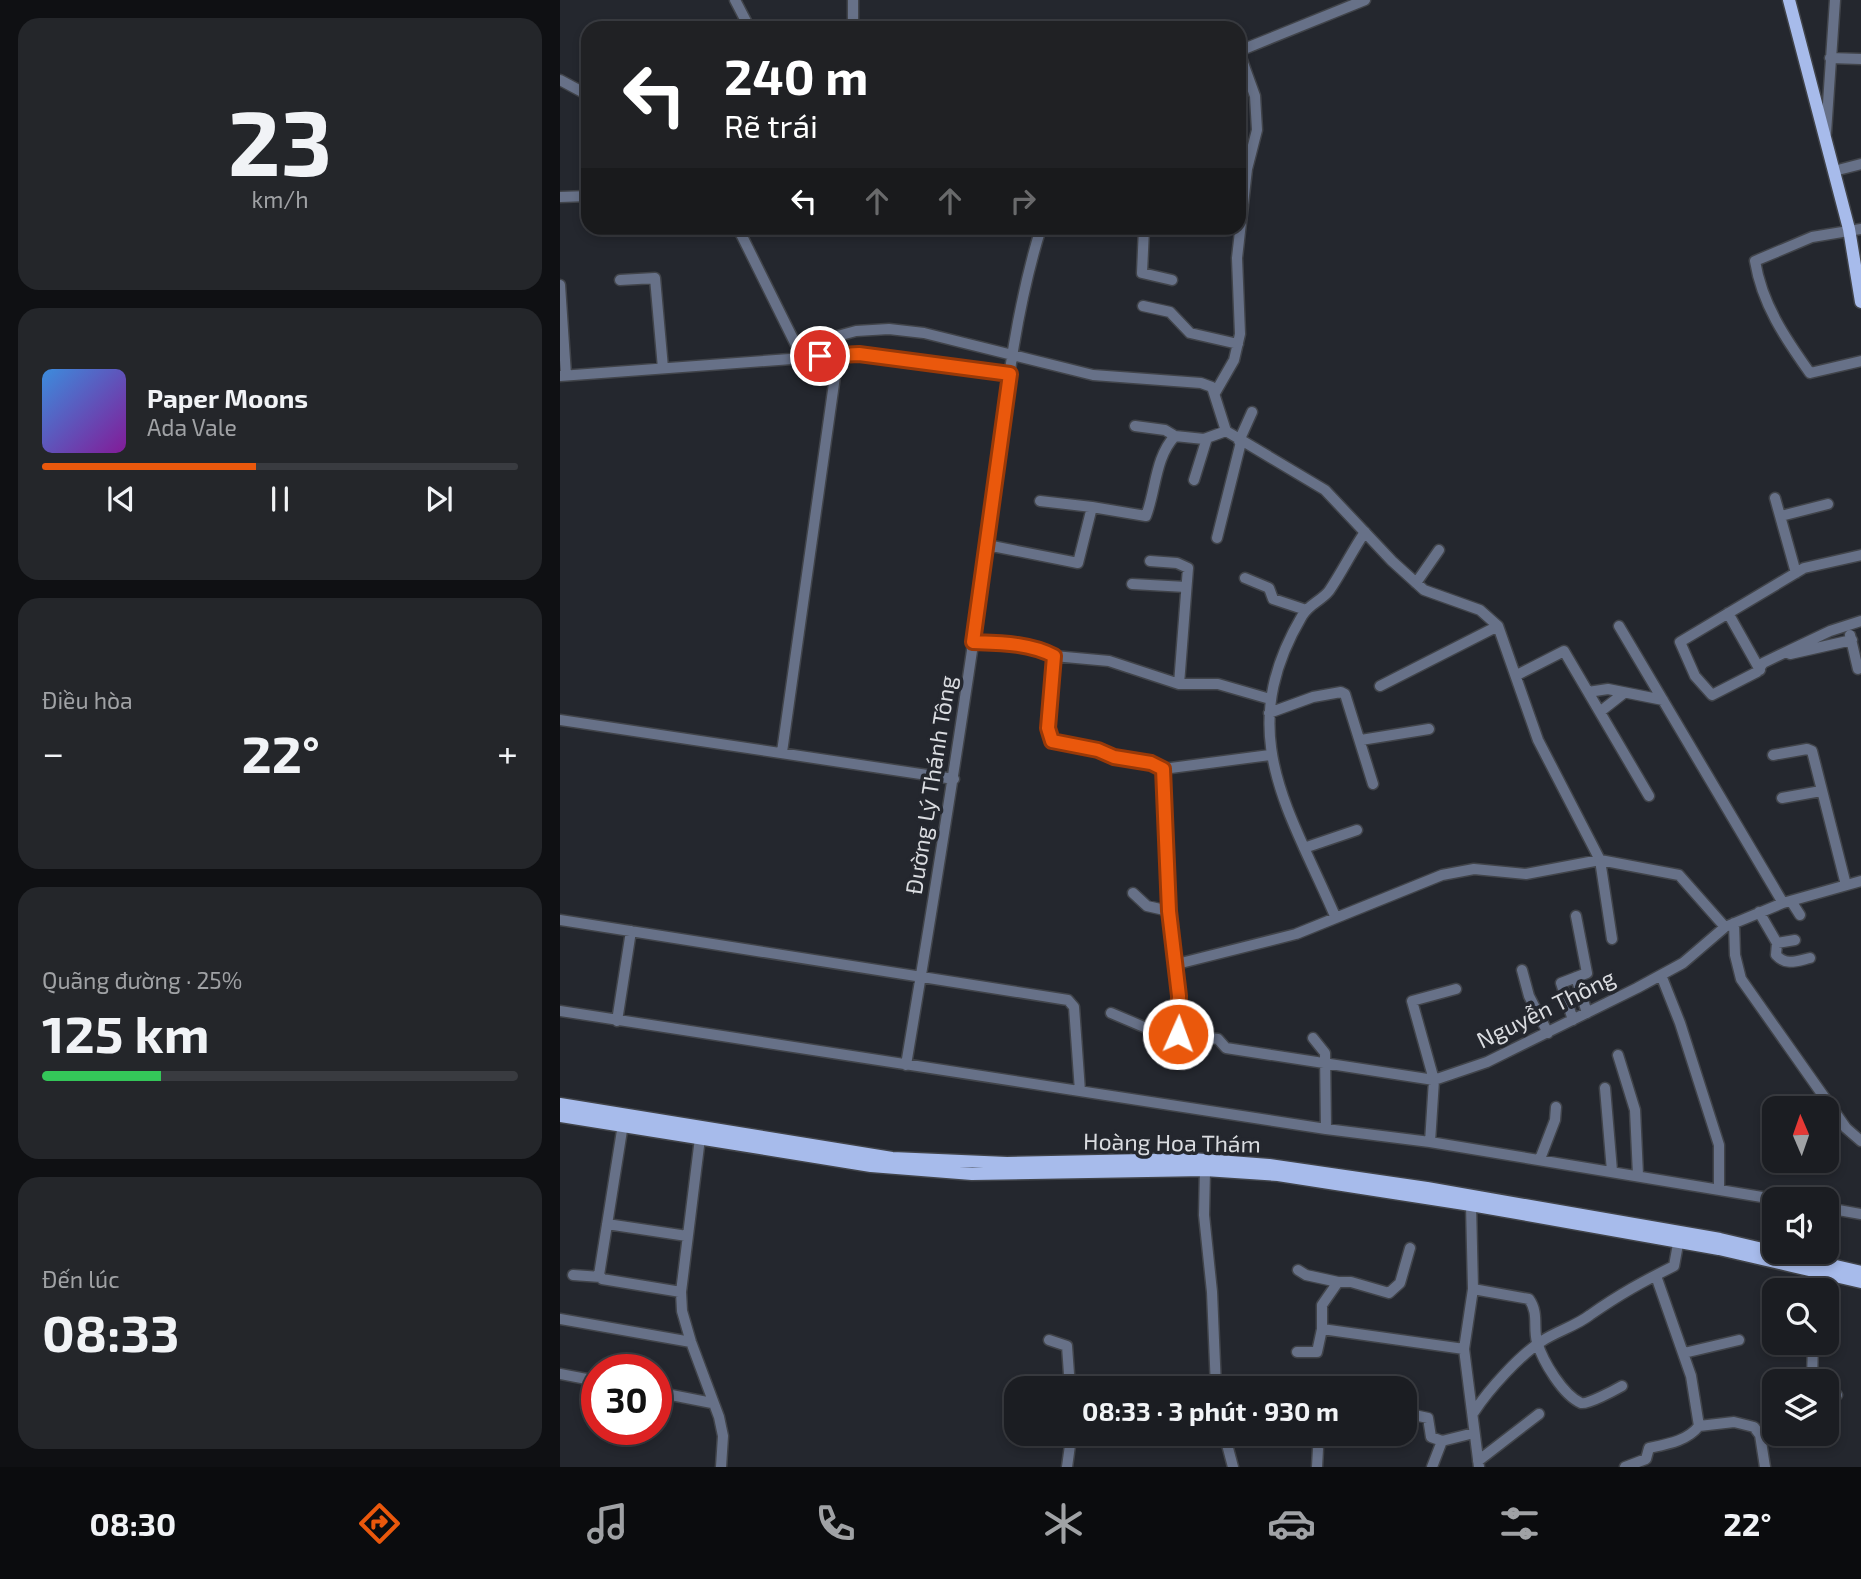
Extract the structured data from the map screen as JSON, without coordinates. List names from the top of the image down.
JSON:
{
  "streets": {
    "main road": ["Hoàng Hoa Thám"],
    "street": ["Đường Lý Thánh Tông", "Nguyễn Thông"]
  },
  "north": "top",
  "page": {
    "tile": [
      ["23", "km/h"],
      "Điều hòa",
      ["Quãng đường · 25%", "125 km"],
      ["Đến lúc", "08:33"]
    ],
    "turn": ["240 m", "Rẽ trái"],
    "song": ["Paper Moons", "Ada Vale"],
    "heat": ["−", "22°", "+"],
    "limit": "30",
    "trip": "08:33 · 3 phút · 930 m",
    "tabs": ["08:30", "22°"]
  }
}
